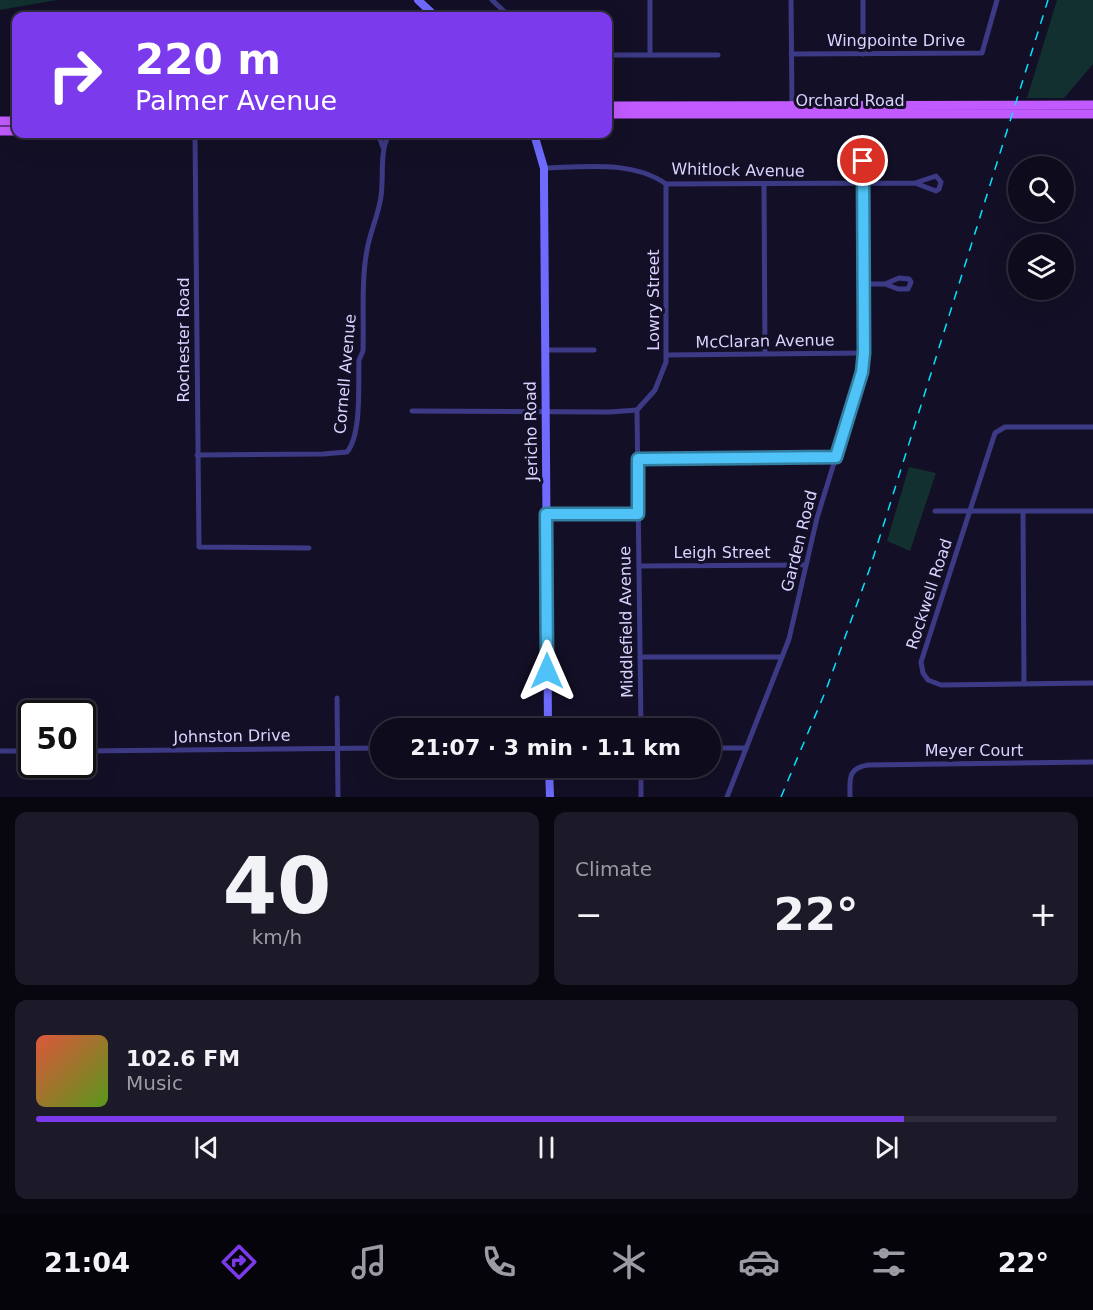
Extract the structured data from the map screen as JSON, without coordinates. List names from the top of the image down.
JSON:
{
  "streets": {
    "main road": ["Orchard Road", "Jericho Road"],
    "street": [
      "Wingpointe Drive",
      "Whitlock Avenue",
      "Lowry Street",
      "Rochester Road",
      "McClaran Avenue",
      "Cornell Avenue",
      "Garden Road",
      "Leigh Street",
      "Rockwell Road",
      "Middlefield Avenue",
      "Johnston Drive",
      "Meyer Court"
    ]
  },
  "crossings": [
    ["Whitlock Avenue", "Lowry Street"],
    ["Whitlock Avenue", "Jericho Road"],
    ["Whitlock Avenue", "Garden Road"],
    ["Lowry Street", "McClaran Avenue"],
    ["Rochester Road", "Cornell Avenue"],
    ["McClaran Avenue", "Garden Road"],
    ["Garden Road", "Leigh Street"],
    ["Leigh Street", "Middlefield Avenue"]
  ],
  "page": {
    "turn": ["220 m", "Palmer Avenue"],
    "limit": "50",
    "trip": "21:07 · 3 min · 1.1 km",
    "tile": [
      ["40", "km/h"],
      "Climate"
    ],
    "heat": ["−", "22°", "+"],
    "song": ["102.6 FM", "Music"],
    "tabs": ["21:04", "22°"]
  }
}
